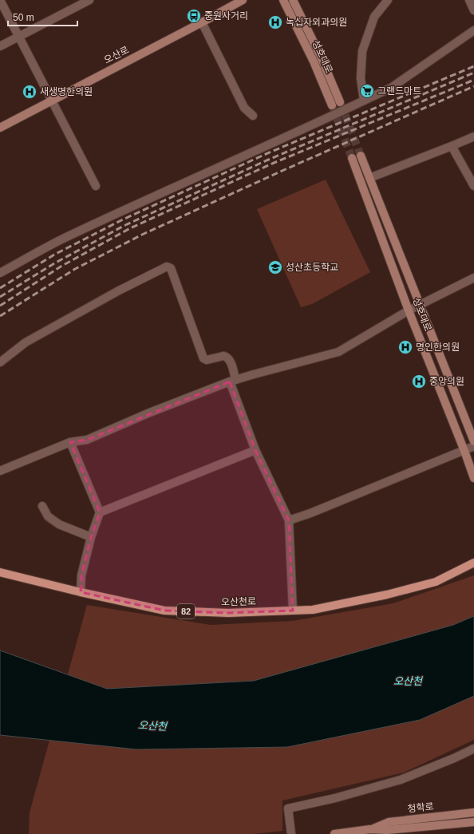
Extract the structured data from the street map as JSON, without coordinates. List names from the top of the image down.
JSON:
{
  "streets": {
    "main road": [
      "오산로",
      "성호대로",
      "오산천로",
      "82",
      "청학로"
    ]
  },
  "water": ["오산천"],
  "places": {
    "bus stop": ["중원사거리"],
    "hospital": [
      "녹십자외과의원",
      "새생명한의원",
      "명인한의원",
      "중앙의원"
    ],
    "supermarket": ["그랜드마트"],
    "school or university": ["성산초등학교"]
  },
  "scale_bar": "50 m"
}
